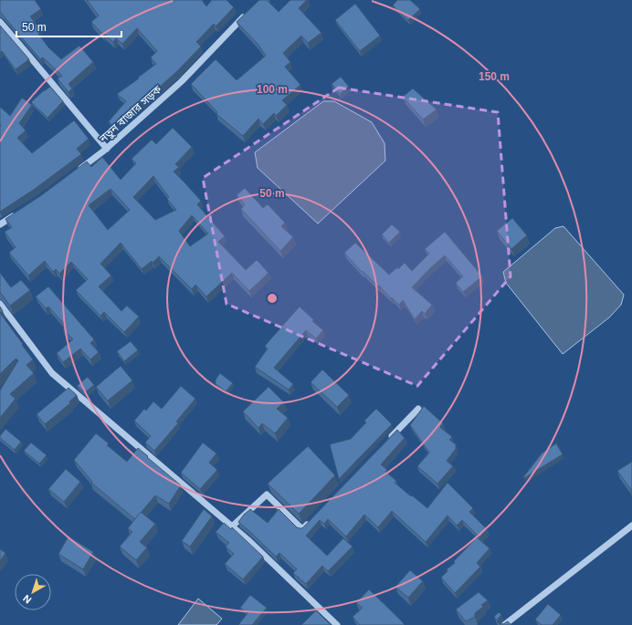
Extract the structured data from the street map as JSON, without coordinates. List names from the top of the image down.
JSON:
{
  "streets": {
    "street": ["নতুন বাজার সড়ক"]
  },
  "scale_bar": "50 m",
  "north": "bottom left",
  "rings": ["150 m", "100 m", "50 m"]
}
